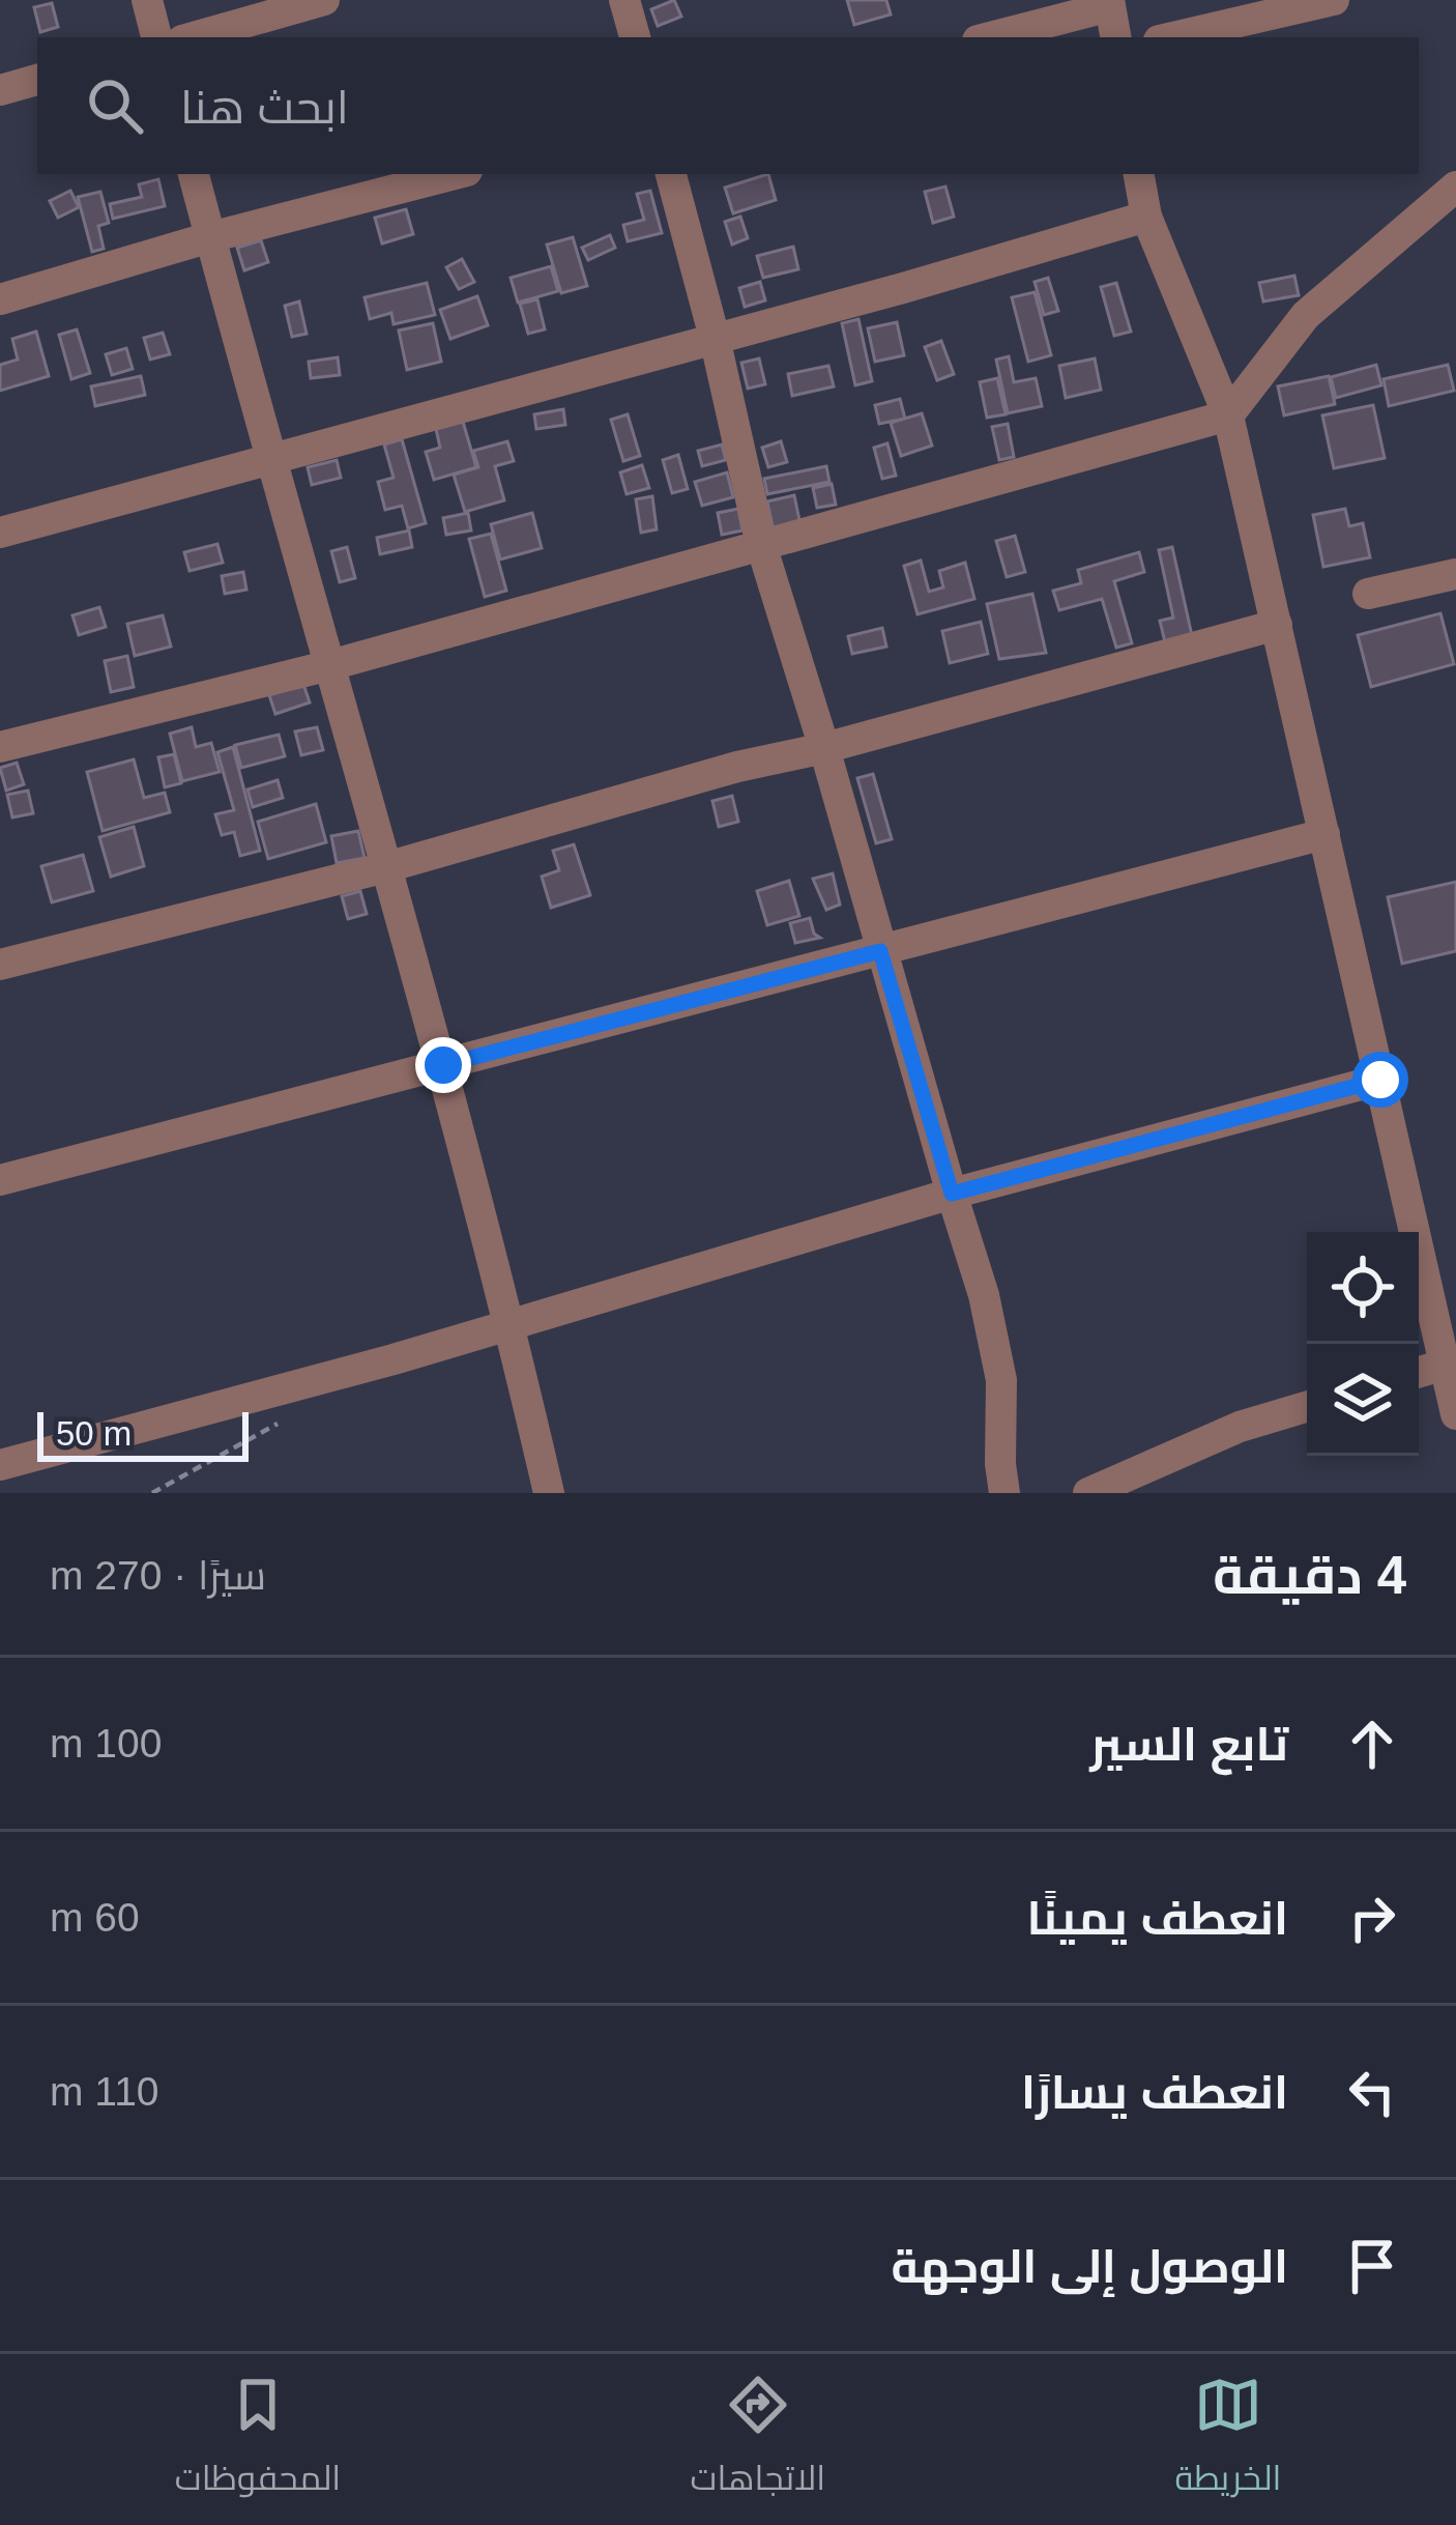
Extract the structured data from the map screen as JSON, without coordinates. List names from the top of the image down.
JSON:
{
  "scale_bar": "50 m",
  "page": {
    "search": "ابحث هنا",
    "scale": "50 m",
    "heading": ["4 دقيقة", "سيرًا · 270 m"],
    "list": [
      ["تابع السير", "100 m"],
      ["انعطف يمينًا", "60 m"],
      ["انعطف يسارًا", "110 m"],
      "الوصول إلى الوجهة"
    ],
    "nav": ["الخريطة", "الاتجاهات", "المحفوظات"]
  }
}
